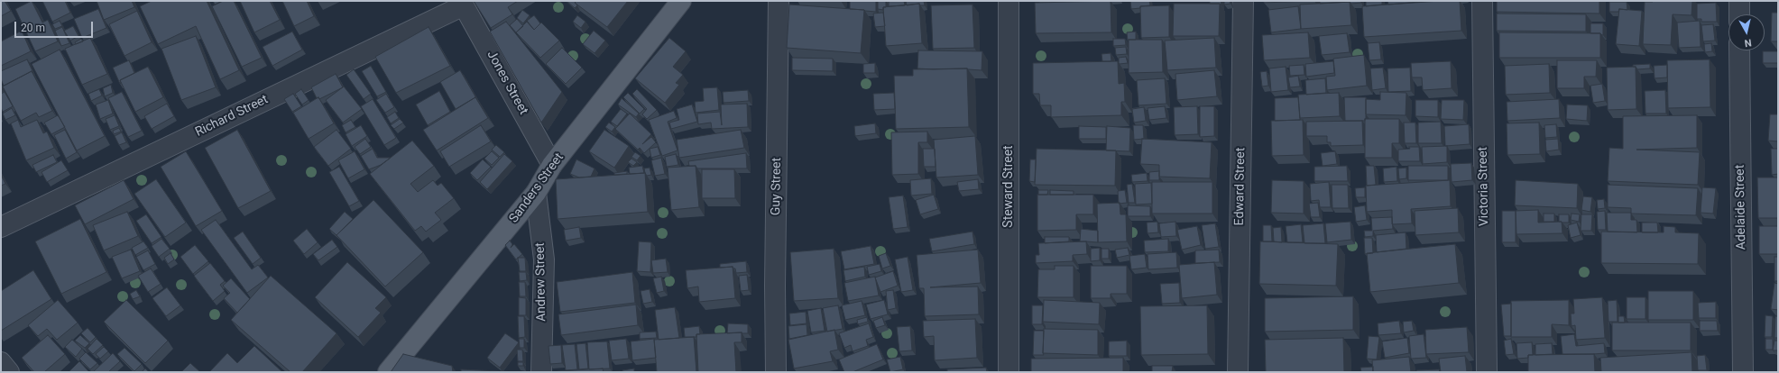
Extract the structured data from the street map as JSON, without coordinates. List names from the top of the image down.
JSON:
{
  "streets": {
    "main road": ["Sanders Street"],
    "street": [
      "Jones Street",
      "Richard Street",
      "Guy Street",
      "Steward Street",
      "Edward Street",
      "Victoria Street",
      "Adelaide Street",
      "Andrew Street"
    ]
  },
  "crossings": [
    ["Jones Street", "Richard Street"],
    ["Jones Street", "Sanders Street"],
    ["Sanders Street", "Andrew Street"]
  ],
  "scale_bar": "20 m",
  "north": "bottom"
}
